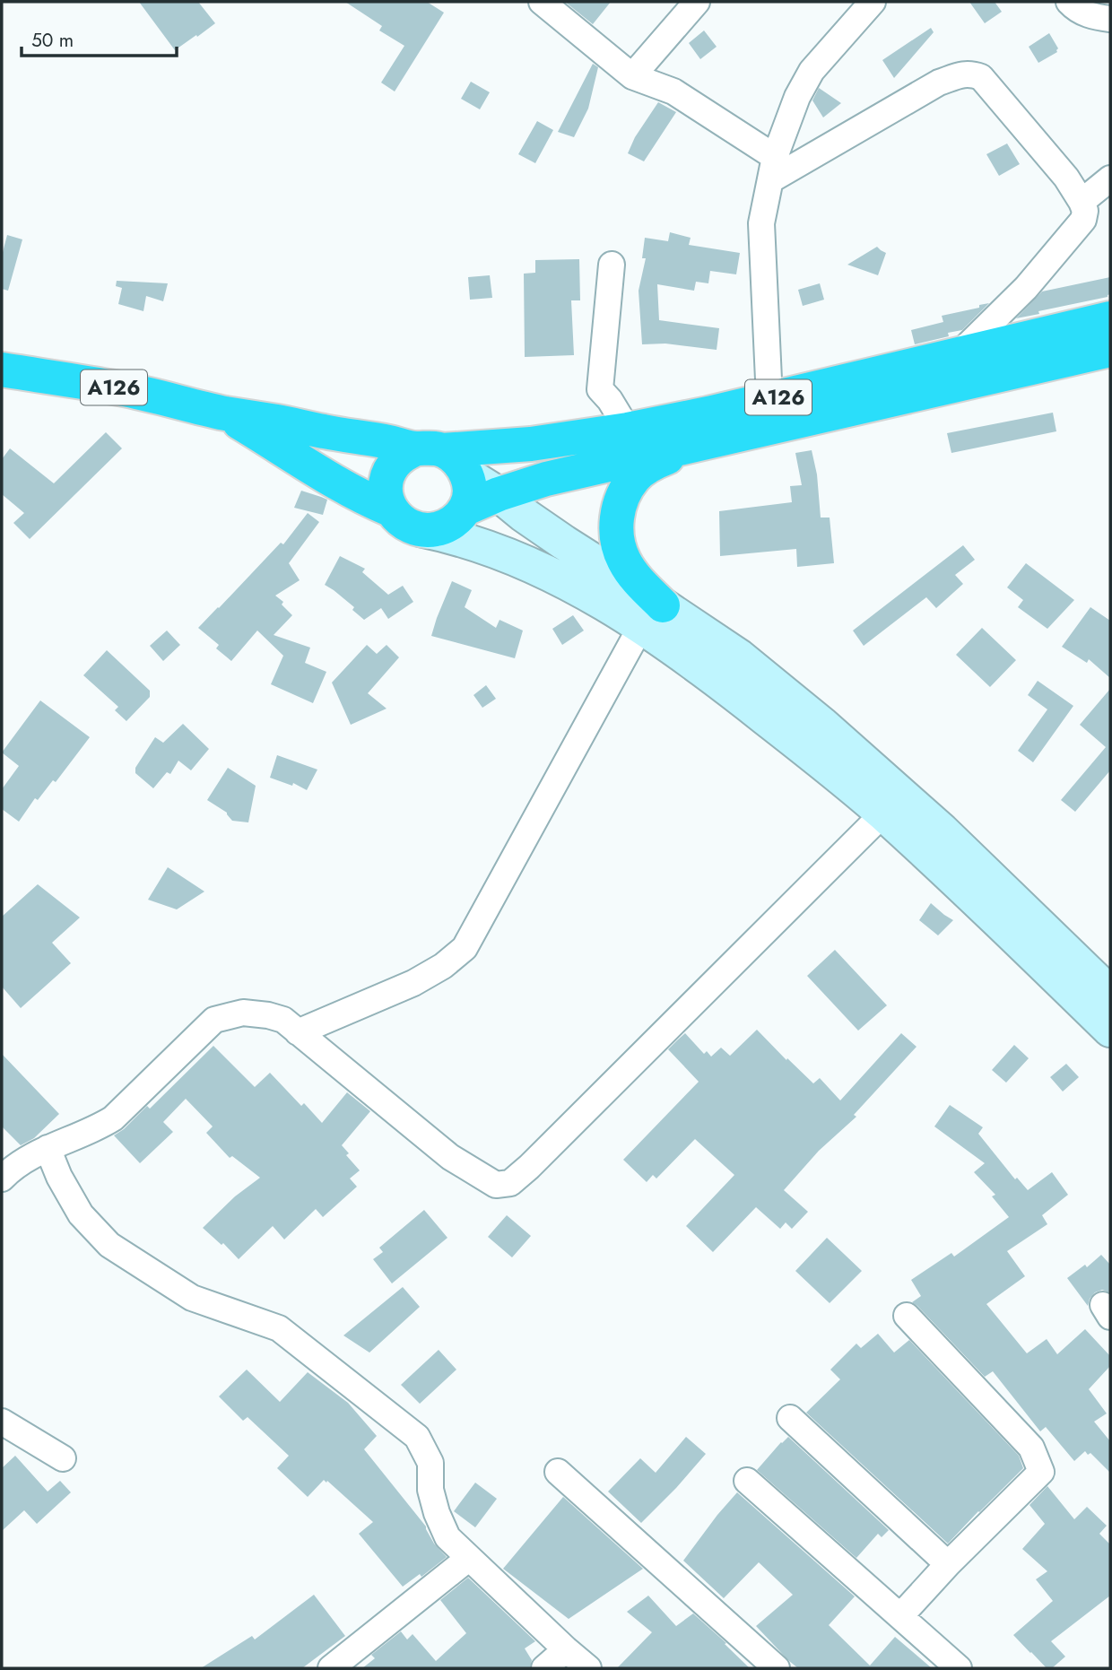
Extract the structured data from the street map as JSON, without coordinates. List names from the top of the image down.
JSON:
{
  "streets": {
    "highway": ["A126"]
  },
  "scale_bar": "50 m"
}
